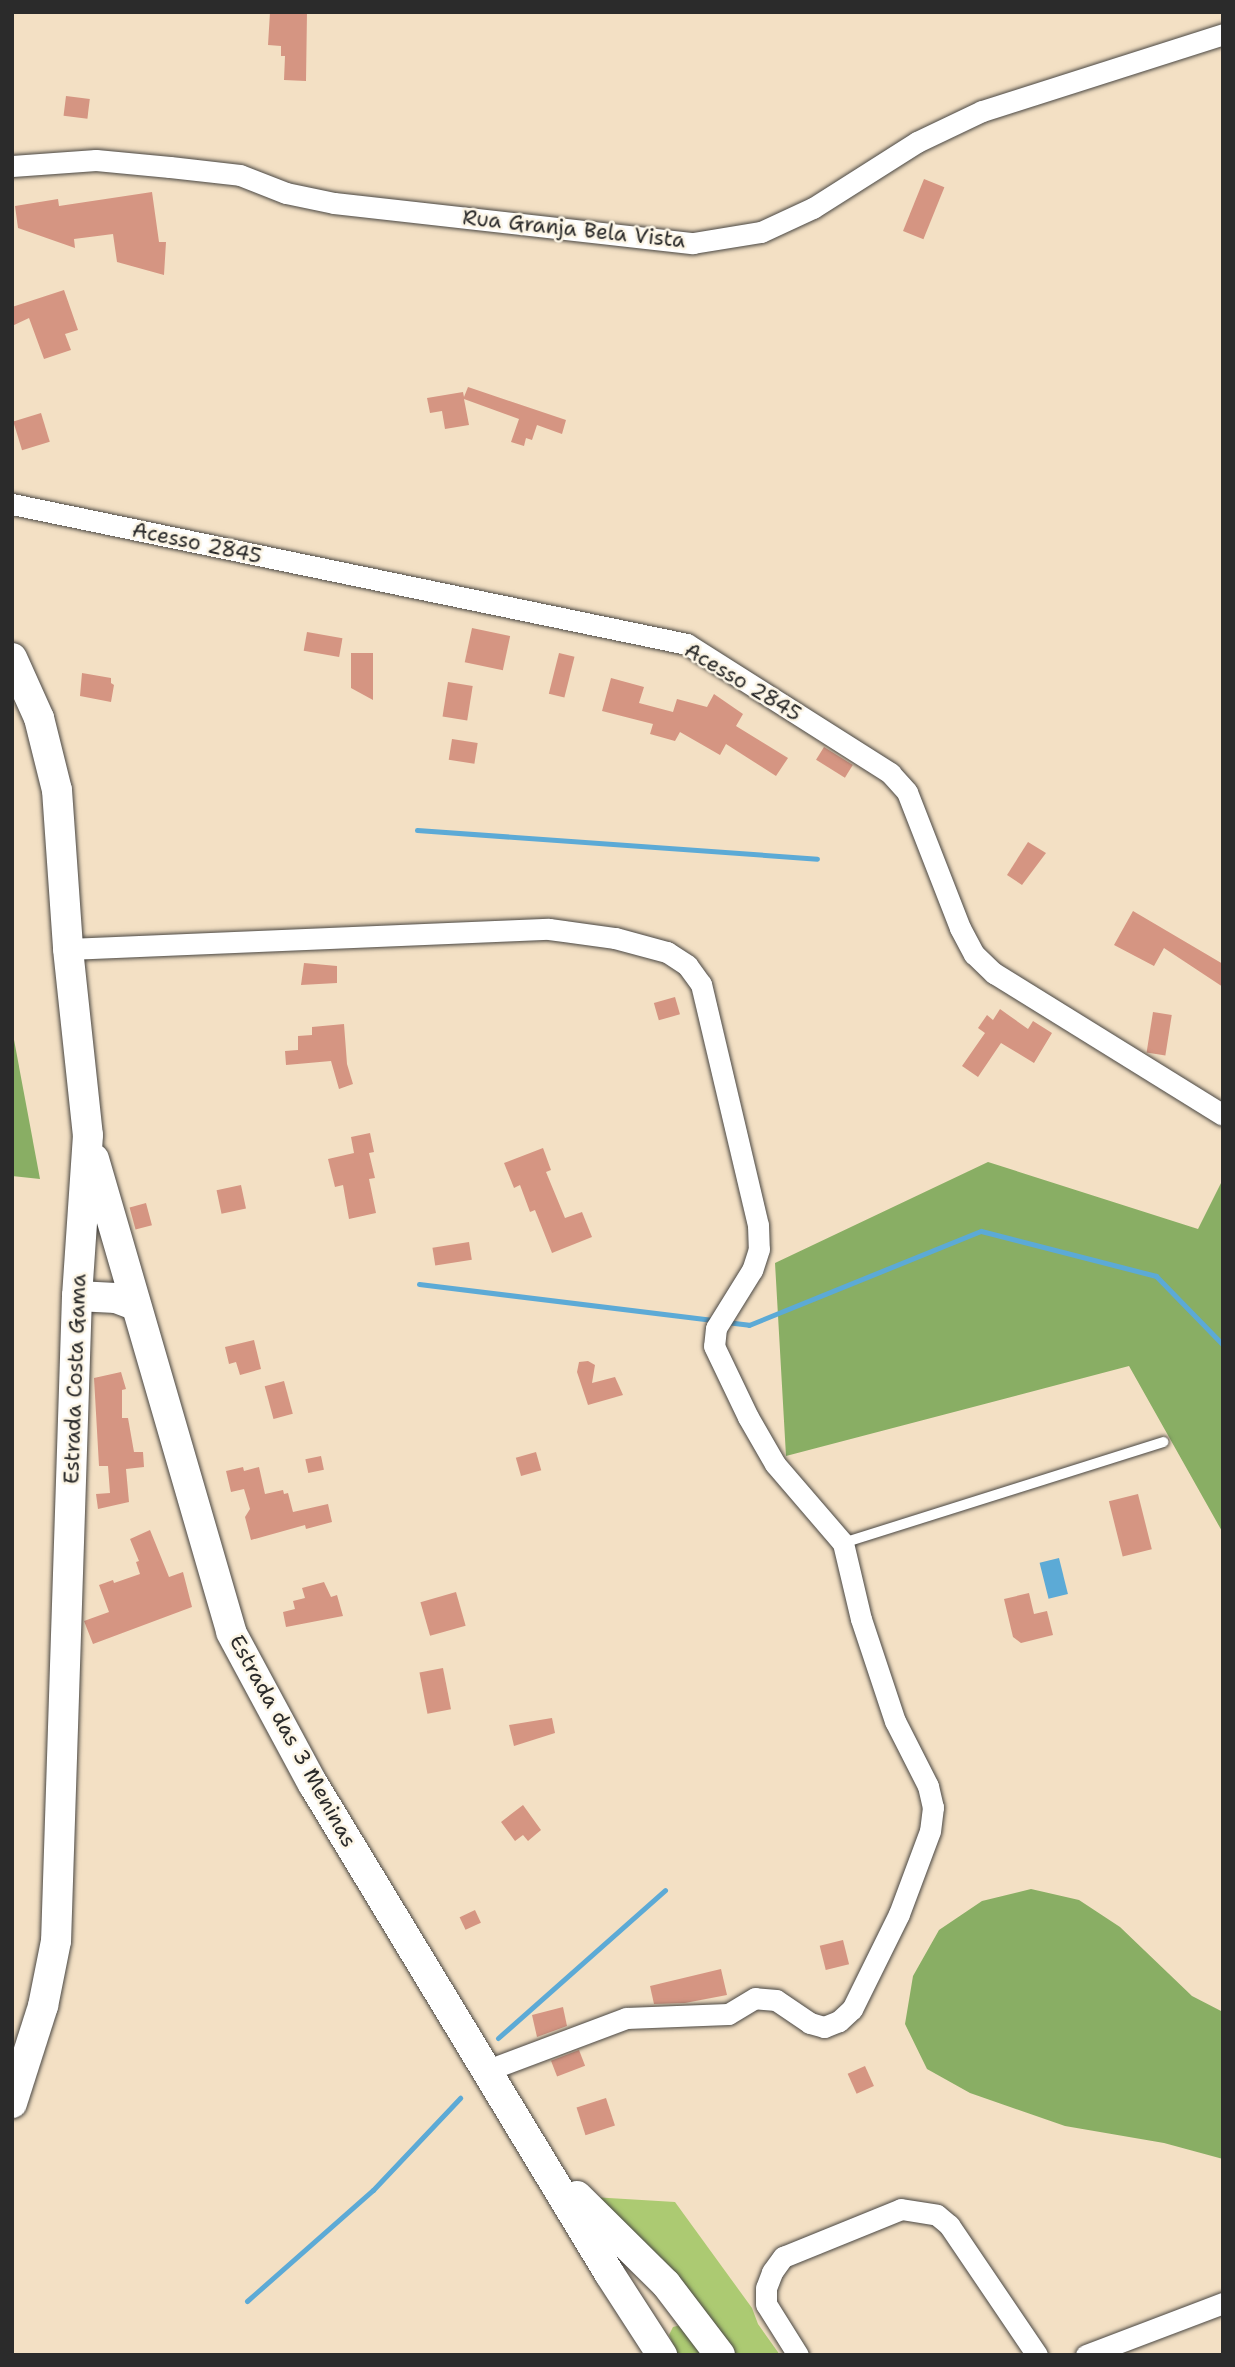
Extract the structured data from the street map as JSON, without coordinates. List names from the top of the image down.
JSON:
{
  "streets": {
    "main road": ["Estrada Costa Gama", "Estrada das 3 Meninas"],
    "street": ["Rua Granja Bela Vista", "Acesso 2845"]
  },
  "crossings": [
    ["Estrada Costa Gama", "Estrada das 3 Meninas"]
  ]
}
